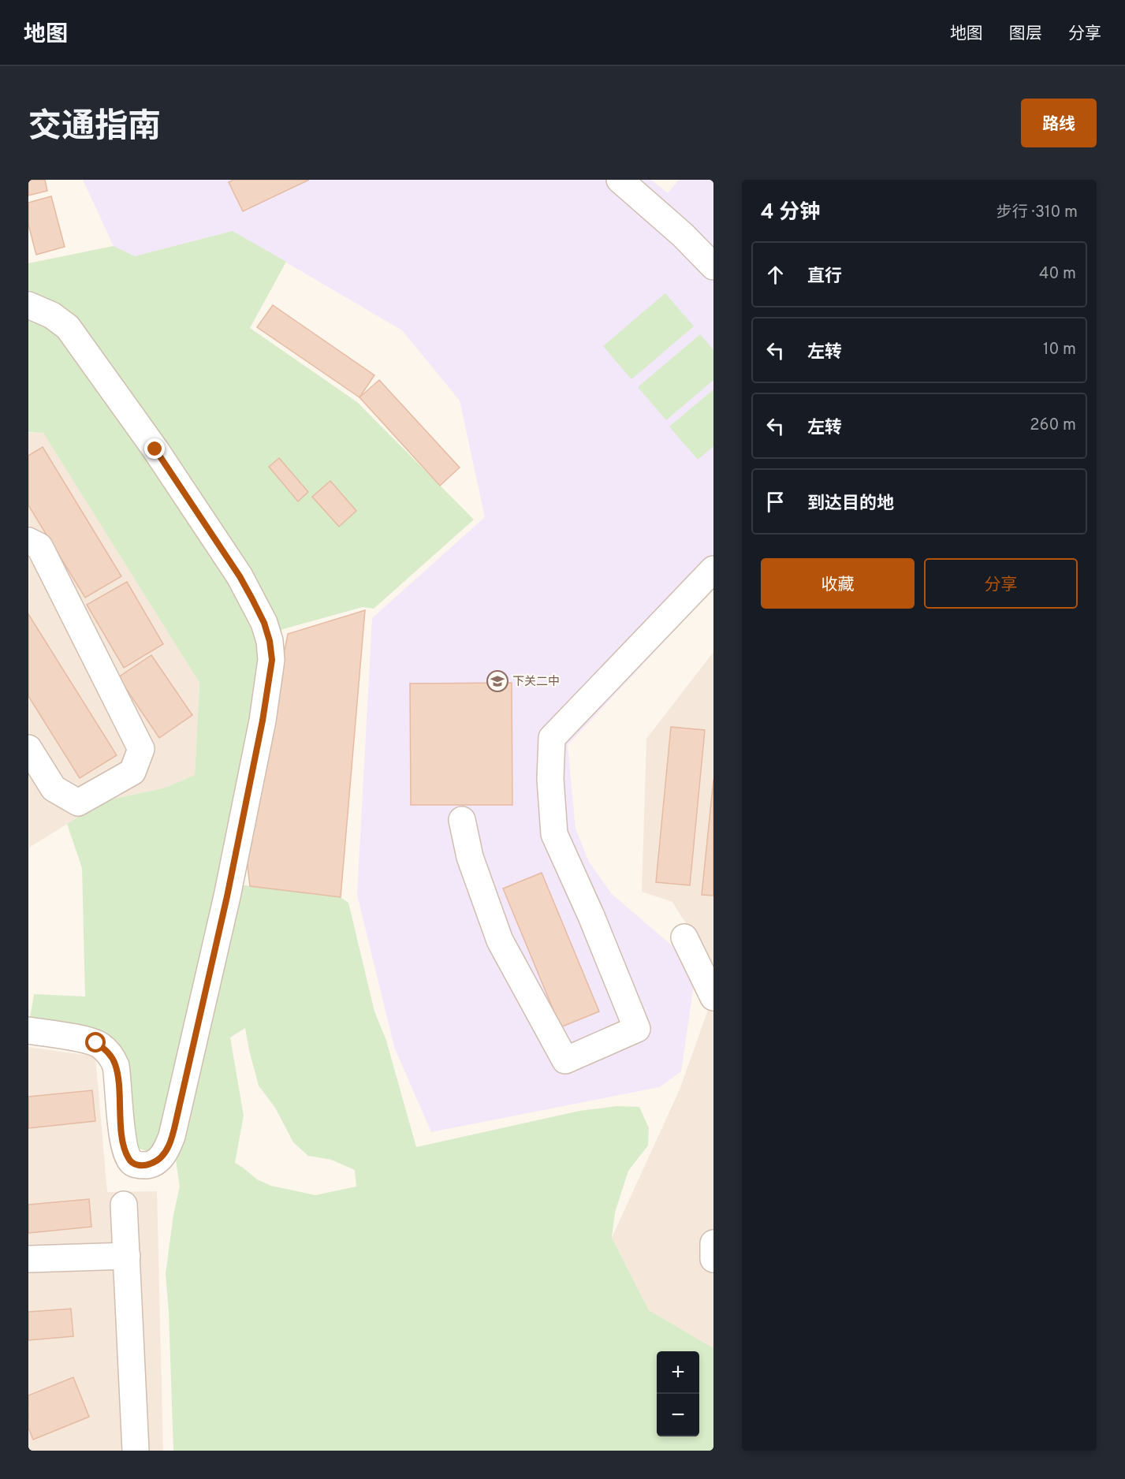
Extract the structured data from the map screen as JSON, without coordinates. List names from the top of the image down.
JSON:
{
  "places": {
    "school or university": ["下关二中"]
  },
  "page": {
    "header": "地图",
    "nav": ["地图", "图层", "分享"],
    "title": "交通指南",
    "buttons": [
      "路线",
      ["收藏", "分享"]
    ],
    "heading": ["4 分钟", "步行 · 310 m"],
    "list": [
      ["直行", "40 m"],
      ["左转", "10 m"],
      ["左转", "260 m"],
      "到达目的地"
    ],
    "map_buttons": ["+", "−"]
  }
}
